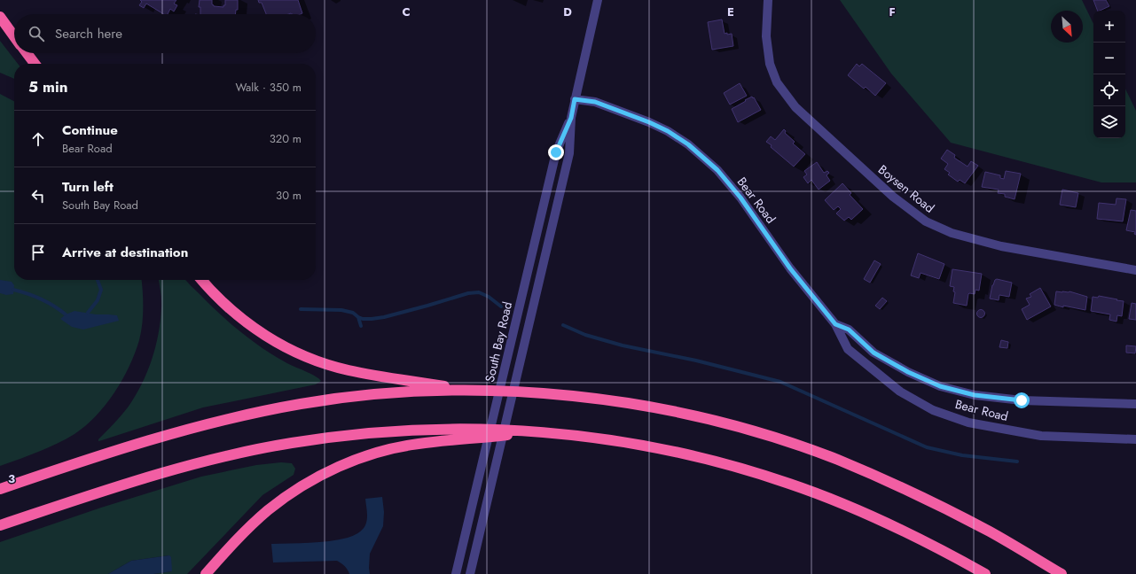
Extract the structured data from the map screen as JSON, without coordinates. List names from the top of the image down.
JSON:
{
  "streets": {
    "street": ["Boysen Road", "Bear Road", "South Bay Road"]
  },
  "crossings": [
    ["Bear Road", "South Bay Road"]
  ],
  "north": "bottom right",
  "page": {
    "map_buttons": ["+", "−"],
    "search": "Search here",
    "heading": ["5 min", "Walk · 350 m"],
    "list": [
      ["Continue", "Bear Road", "320 m"],
      ["Turn left", "South Bay Road", "30 m"],
      "Arrive at destination"
    ]
  },
  "grid": {
    "columns": [
      "C",
      "D",
      "E",
      "F"
    ],
    "rows": ["3"]
  }
}
